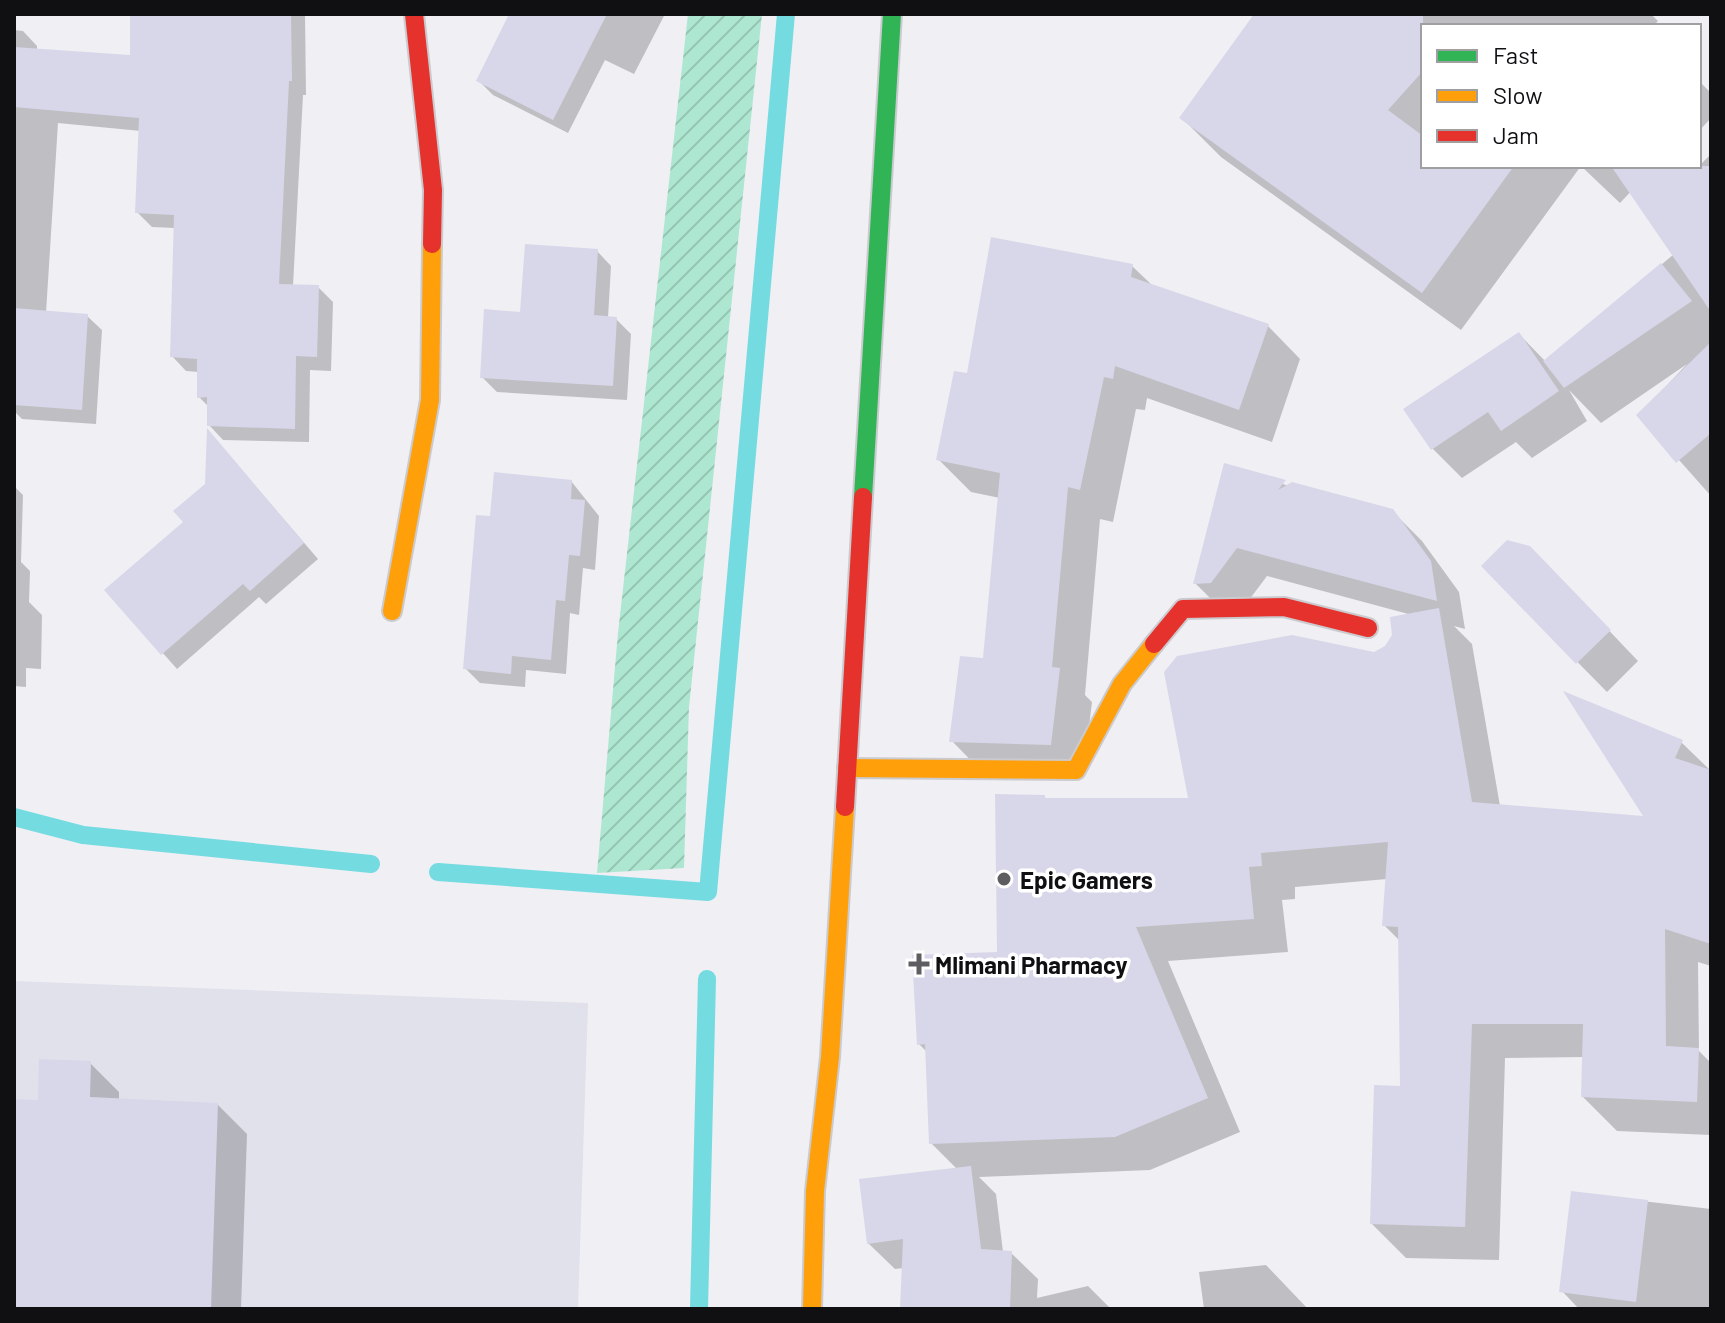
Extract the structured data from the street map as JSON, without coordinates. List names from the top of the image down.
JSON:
{
  "places": {
    "other": ["Epic Gamers"],
    "health": ["Mlimani Pharmacy"]
  },
  "legend": ["Fast", "Slow", "Jam"]
}
